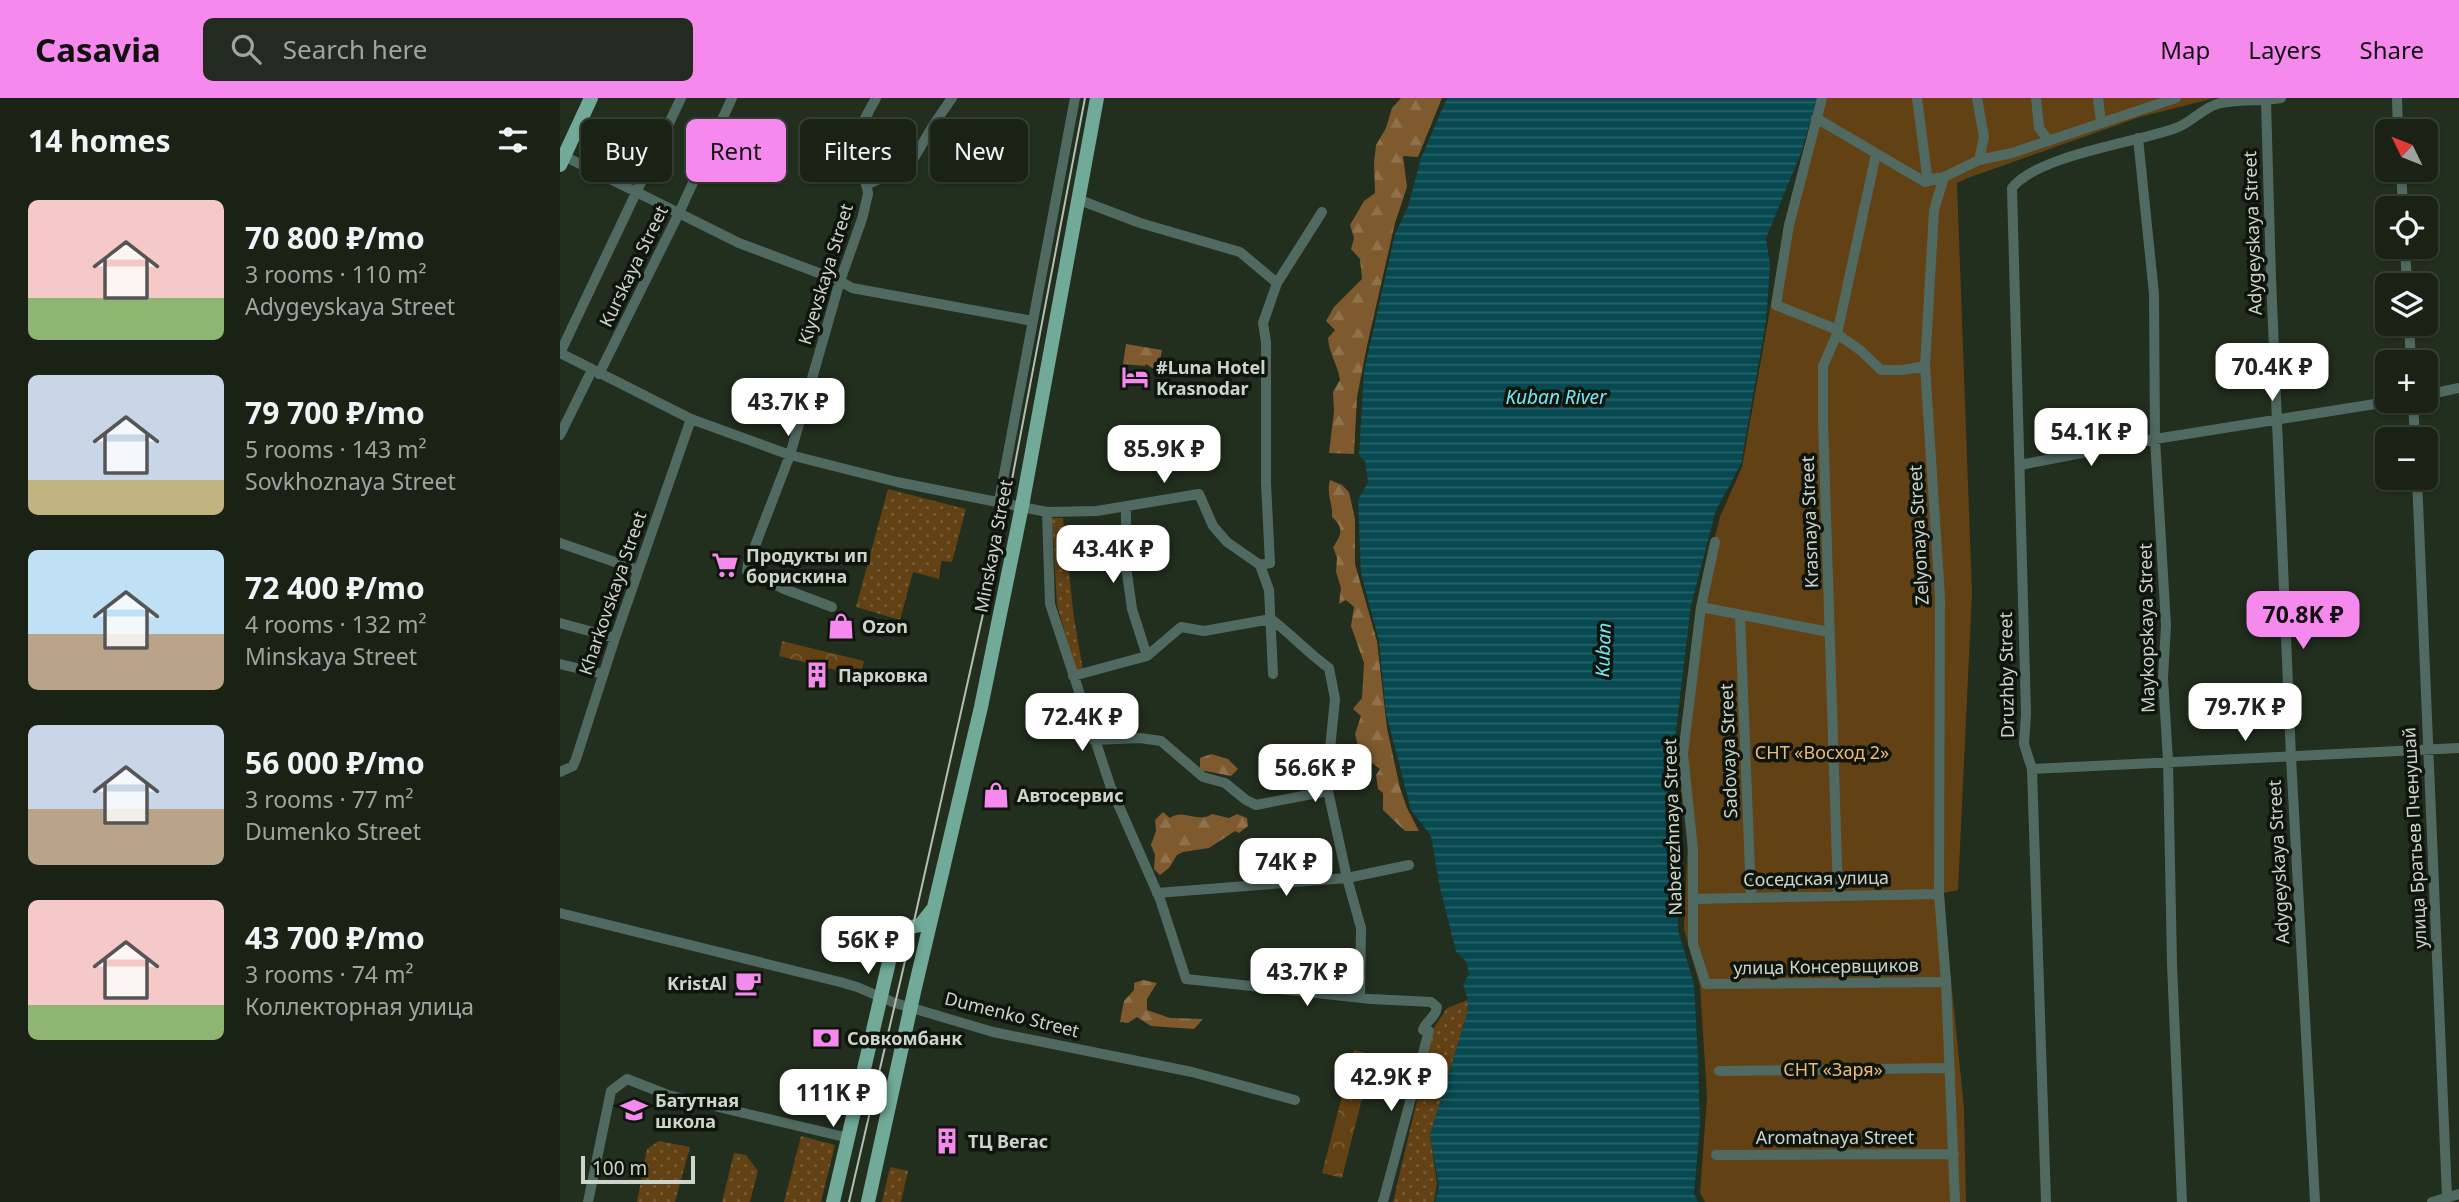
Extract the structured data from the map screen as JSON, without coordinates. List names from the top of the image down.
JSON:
{
  "streets": {
    "main road": ["Minskaya Street"],
    "street": [
      "Adygeyskaya Street",
      "Kurskaya Street",
      "Kiyevskaya Street",
      "Krasnaya Street",
      "Zelyonaya Street",
      "Kharkovskaya Street",
      "Maykopskaya Street",
      "Druzhby Street",
      "Sadovaya Street",
      "Naberezhnaya Street",
      "улица Братьев Пченушай",
      "Соседская улица",
      "улица Консервщиков",
      "Dumenko Street",
      "Aromatnaya Street"
    ]
  },
  "crossings": [
    ["Krasnaya Street", "Соседская улица"],
    ["Zelyonaya Street", "Соседская улица"],
    ["Zelyonaya Street", "улица Консервщиков"],
    ["Zelyonaya Street", "Aromatnaya Street"],
    ["Minskaya Street", "Dumenko Street"],
    ["Maykopskaya Street", "Druzhby Street"],
    ["Sadovaya Street", "Соседская улица"],
    ["Naberezhnaya Street", "Соседская улица"],
    ["Naberezhnaya Street", "улица Консервщиков"]
  ],
  "water": ["Kuban River", "Kuban"],
  "parks": ["СНТ «Восход 2»", "СНТ «Заря»"],
  "places": {
    "hotel": ["#Luna Hotel Krasnodar"],
    "supermarket": ["Продукты ип борискина"],
    "shop": ["Ozon", "Автосервис"],
    "building": ["Парковка", "ТЦ Вегас"],
    "cafe": ["KristAl"],
    "bank": ["Совкомбанк"],
    "school or university": ["Батутная школа"]
  },
  "scale_bar": "100 m",
  "north": "top left",
  "page": {
    "header": "Casavia",
    "search": "Search here",
    "nav": ["Map", "Layers", "Share"],
    "heading": "14 homes",
    "map_buttons": ["+", "−"],
    "chip": [
      "Buy",
      "Rent",
      "Filters",
      "New"
    ],
    "list": [
      {
        "name": "70 800 ₽/mo",
        "note": "3 rooms · 110 m² · Adygeyskaya Street"
      },
      {
        "name": "79 700 ₽/mo",
        "note": "5 rooms · 143 m² · Sovkhoznaya Street"
      },
      {
        "name": "72 400 ₽/mo",
        "note": "4 rooms · 132 m² · Minskaya Street"
      },
      {
        "name": "56 000 ₽/mo",
        "note": "3 rooms · 77 m² · Dumenko Street"
      },
      {
        "name": "43 700 ₽/mo",
        "note": "3 rooms · 74 m² · Коллекторная улица"
      }
    ],
    "price": [
      "70.4K ₽",
      "43.7K ₽",
      "54.1K ₽",
      "85.9K ₽",
      "43.4K ₽",
      "70.8K ₽",
      "79.7K ₽",
      "72.4K ₽",
      "56.6K ₽",
      "74K ₽",
      "56K ₽",
      "43.7K ₽",
      "42.9K ₽",
      "111K ₽"
    ],
    "scale": "100 m"
  }
}
